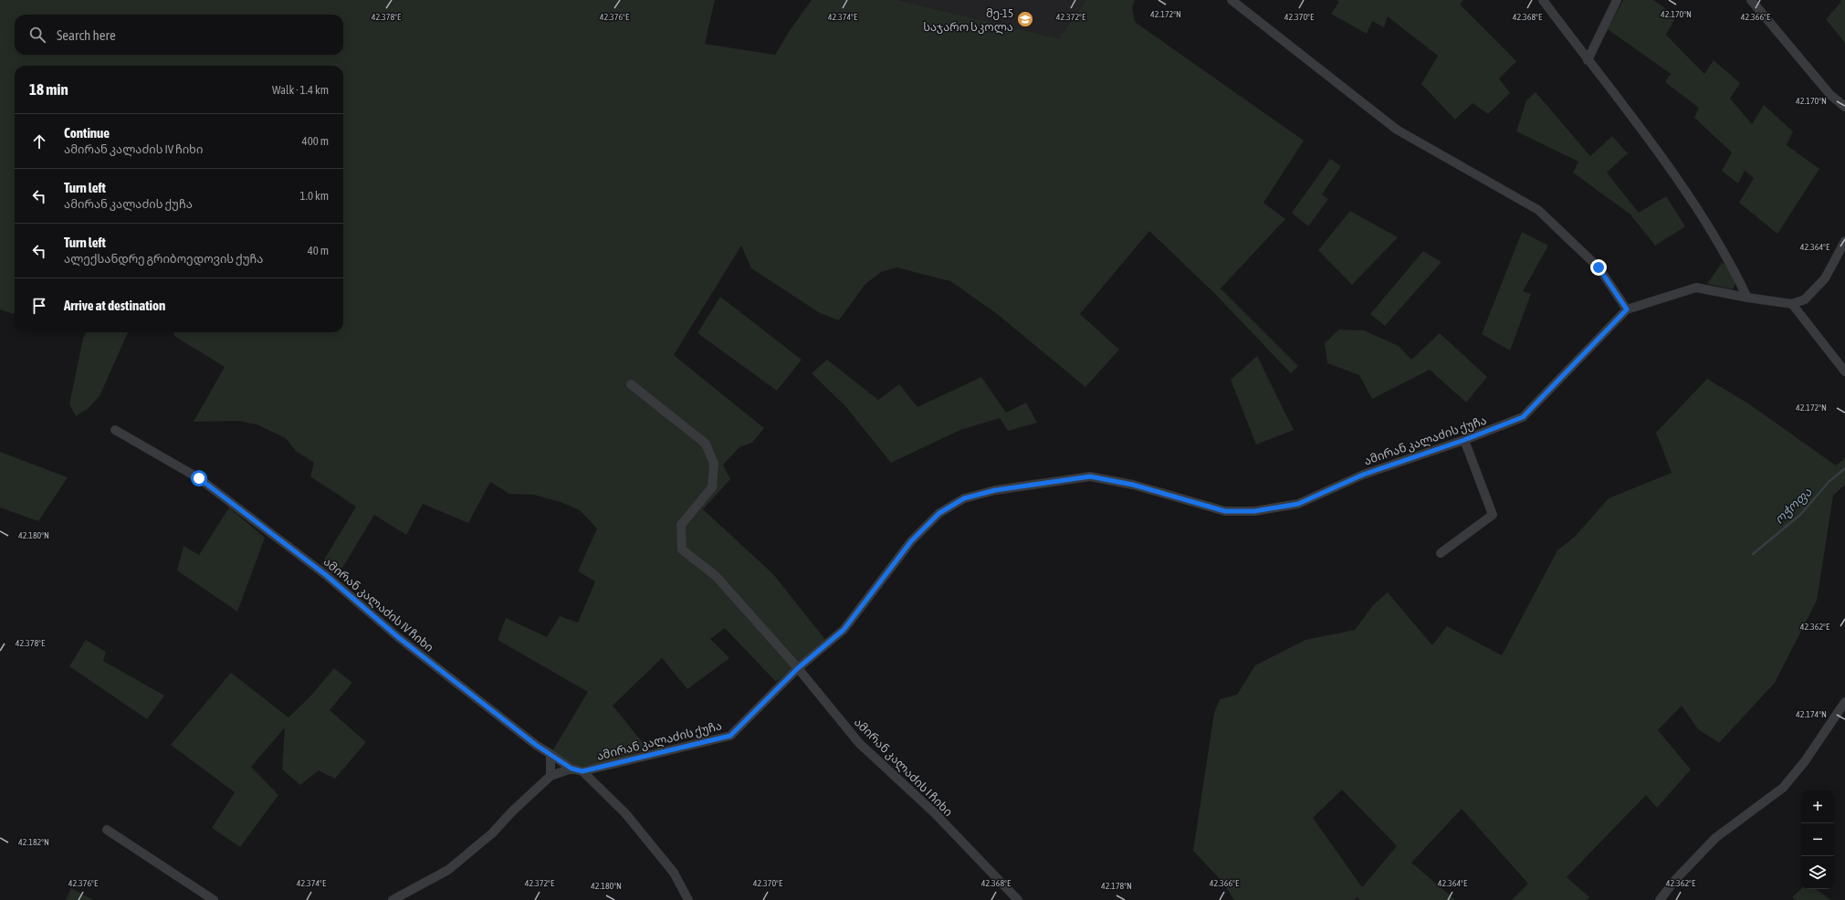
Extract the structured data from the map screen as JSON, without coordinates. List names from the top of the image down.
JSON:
{
  "streets": {
    "street": ["ამირან კალაძის ქუჩა", "ამირან კალაძის IV ჩიხი", "ამირან კალაძის I ჩიხი"]
  },
  "crossings": [
    ["ამირან კალაძის ქუჩა", "ამირან კალაძის IV ჩიხი"],
    ["ამირან კალაძის ქუჩა", "ამირან კალაძის I ჩიხი"]
  ],
  "water": ["ოჭოფა"],
  "places": {
    "school or university": ["მე-15 საჯარო სკოლა"]
  },
  "page": {
    "search": "Search here",
    "heading": ["18 min", "Walk · 1.4 km"],
    "list": [
      ["Continue", "ამირან კალაძის IV ჩიხი", "400 m"],
      ["Turn left", "ამირან კალაძის ქუჩა", "1.0 km"],
      ["Turn left", "ალექსანდრე გრიბოედოვის ქუჩა", "40 m"],
      "Arrive at destination"
    ],
    "map_buttons": ["+", "−"]
  },
  "coordinates": [
    "42.170°N",
    "42.172°N",
    "42.378°E",
    "42.376°E",
    "42.374°E",
    "42.372°E",
    "42.370°E",
    "42.368°E",
    "42.366°E",
    "42.364°E",
    "42.180°N",
    "42.362°E",
    "42.174°N",
    "42.182°N",
    "42.178°N"
  ]
}
